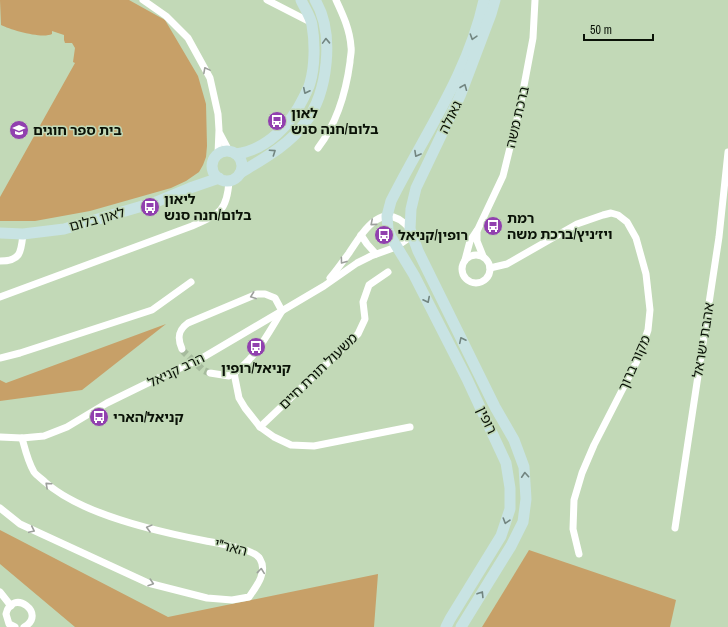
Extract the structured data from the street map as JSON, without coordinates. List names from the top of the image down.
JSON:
{
  "streets": {
    "street": [
      "גאולה",
      "ברכת משה",
      "לאון בלום",
      "אהבת ישראל",
      "מקור ברוך",
      "הרב קניאל",
      "משעול תורת חיים",
      "רופין",
      "האר\"י"
    ]
  },
  "crossings": [
    ["גאולה", "הרב קניאל"],
    ["גאולה", "רופין"],
    ["ברכת משה", "מקור ברוך"],
    ["הרב קניאל", "רופין"],
    ["הרב קניאל", "האר\"י"]
  ],
  "places": {
    "bus stop": [
      "לאון בלום/חנה סנש",
      "ליאון בלום/חנה סנש",
      "רמת ויז׳ניץ/ברכת משה",
      "רופין/קניאל",
      "קניאל/רופין",
      "קניאל/הארי"
    ],
    "school or university": ["בית ספר חוגים"]
  },
  "scale_bar": "50 m"
}
